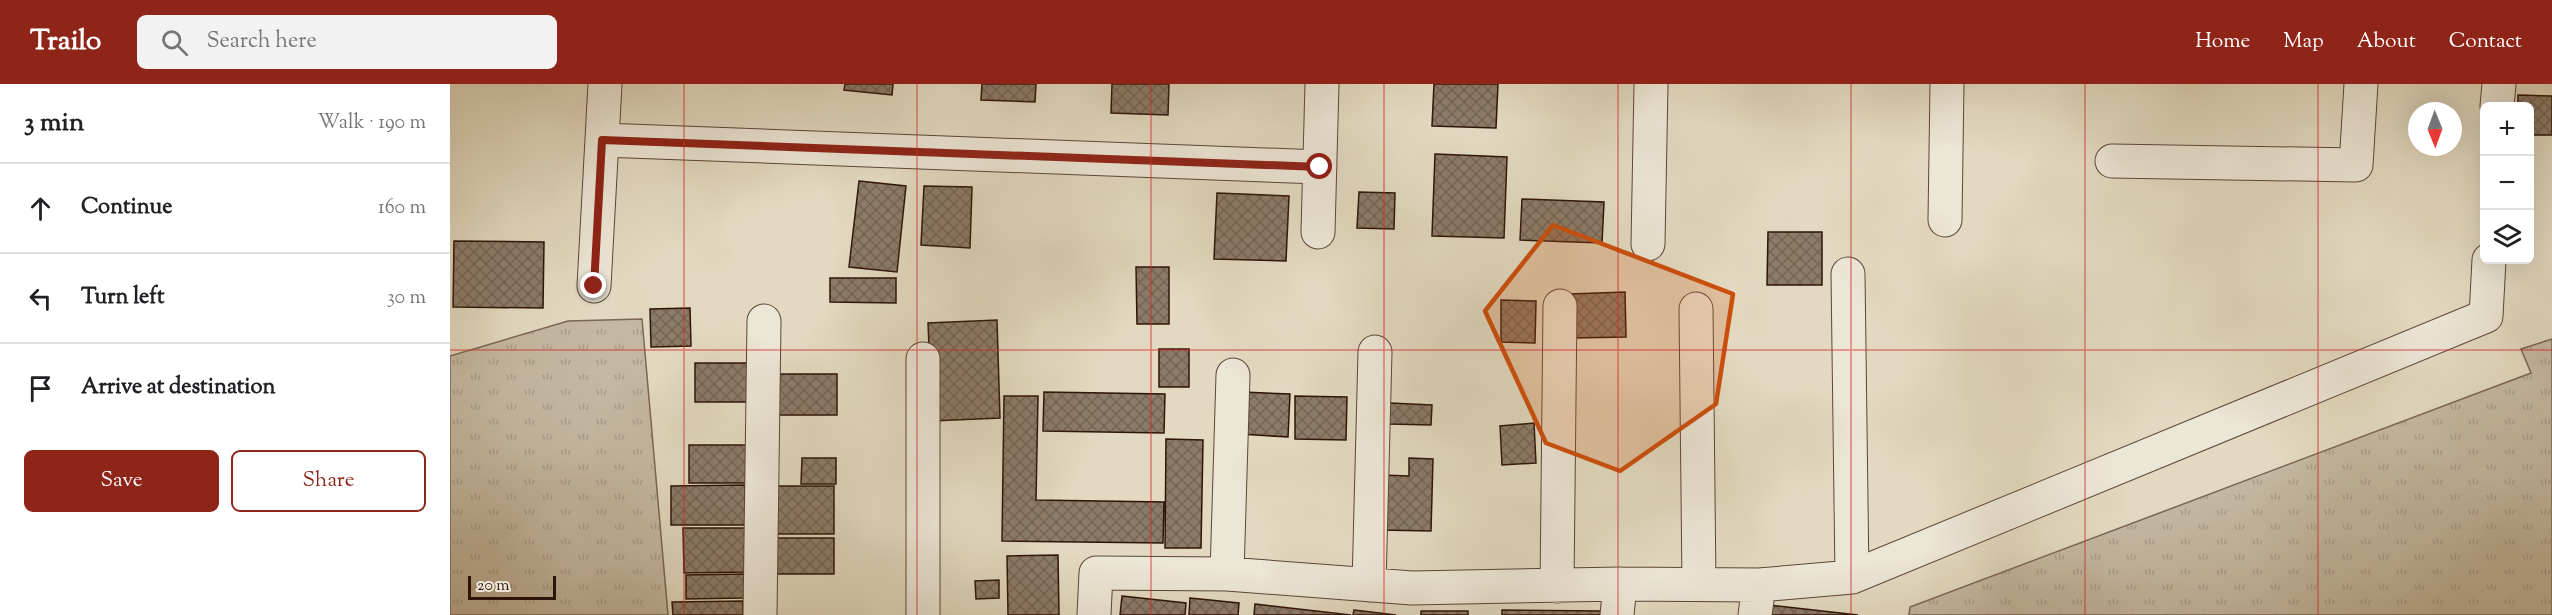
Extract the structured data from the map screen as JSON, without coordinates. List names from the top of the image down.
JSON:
{
  "scale_bar": "20 m",
  "north": "bottom",
  "page": {
    "header": "Trailo",
    "search": "Search here",
    "nav": [
      "Home",
      "Map",
      "About",
      "Contact"
    ],
    "heading": ["3 min", "Walk · 190 m"],
    "map_buttons": ["+", "−"],
    "list": [
      ["Continue", "160 m"],
      ["Turn left", "30 m"],
      "Arrive at destination"
    ],
    "buttons": ["Save", "Share"],
    "scale": "20 m"
  }
}
